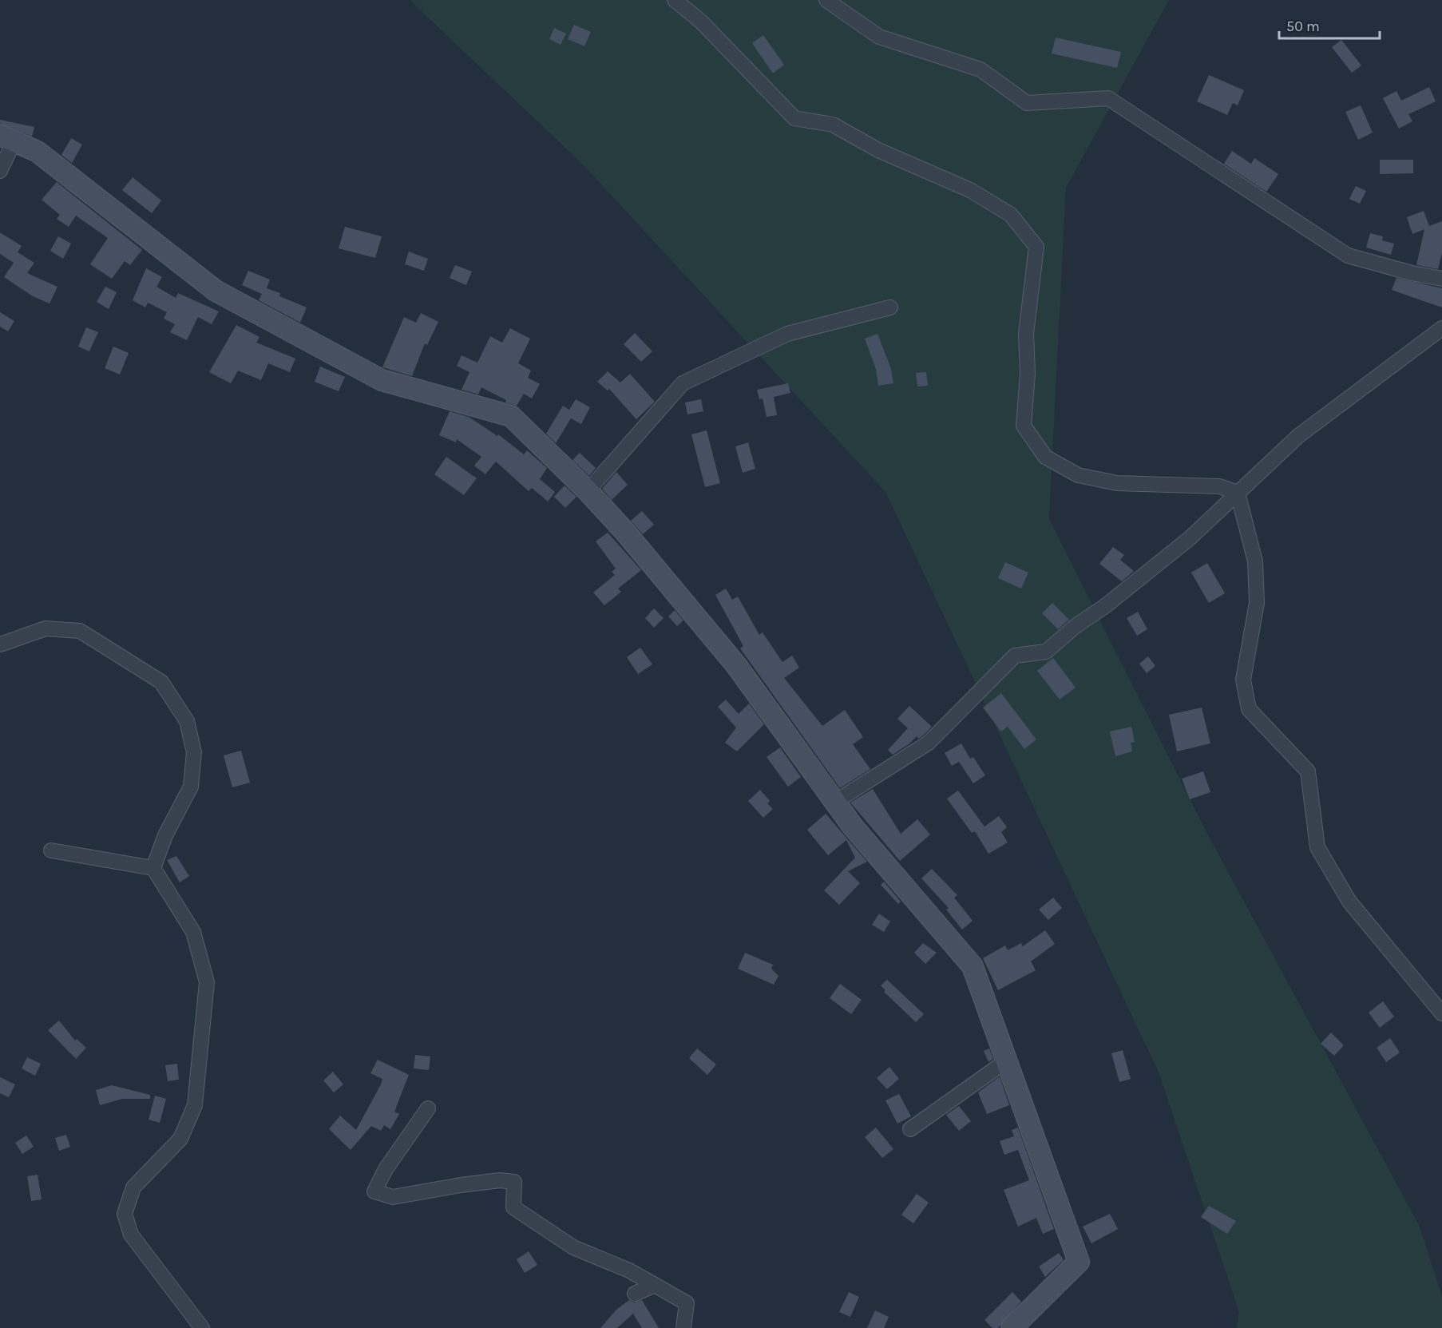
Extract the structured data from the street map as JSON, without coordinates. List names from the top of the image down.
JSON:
{
  "scale_bar": "50 m"
}
